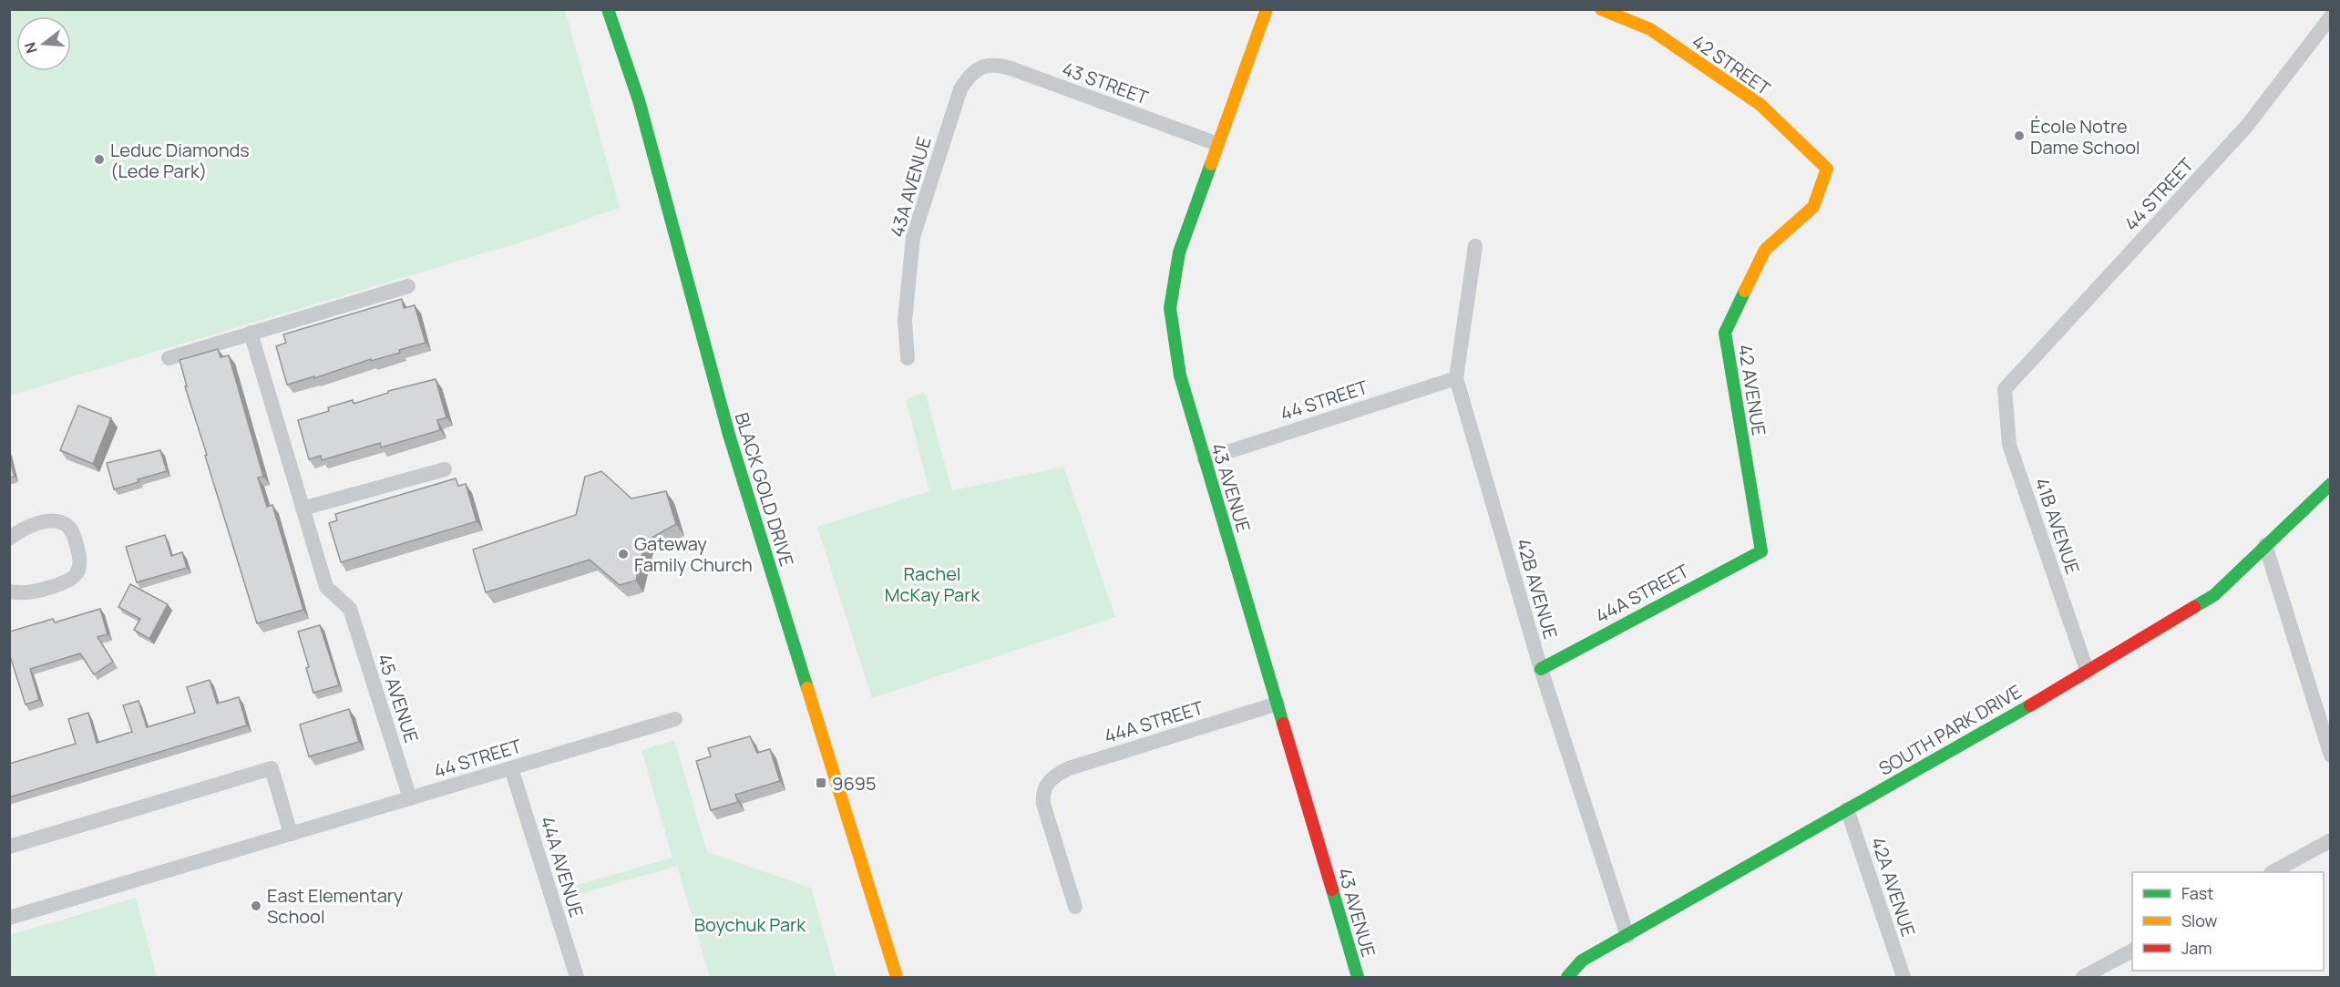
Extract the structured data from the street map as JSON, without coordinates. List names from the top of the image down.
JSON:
{
  "streets": {
    "street": [
      "42 STREET",
      "43 STREET",
      "43A AVENUE",
      "44 STREET",
      "42 AVENUE",
      "43 AVENUE",
      "BLACK GOLD DRIVE",
      "41B AVENUE",
      "42B AVENUE",
      "44A STREET",
      "45 AVENUE",
      "SOUTH PARK DRIVE",
      "44A AVENUE",
      "42A AVENUE"
    ]
  },
  "crossings": [
    ["42 STREET", "42 AVENUE"],
    ["43 STREET", "43A AVENUE"],
    ["43 STREET", "43 AVENUE"],
    ["44 STREET", "43 AVENUE"],
    ["44 STREET", "41B AVENUE"],
    ["44 STREET", "42B AVENUE"],
    ["44 STREET", "45 AVENUE"],
    ["44 STREET", "44A AVENUE"],
    ["42 AVENUE", "44A STREET"],
    ["43 AVENUE", "44A STREET"],
    ["41B AVENUE", "SOUTH PARK DRIVE"],
    ["42B AVENUE", "44A STREET"],
    ["42B AVENUE", "SOUTH PARK DRIVE"],
    ["SOUTH PARK DRIVE", "42A AVENUE"]
  ],
  "parks": ["Rachel McKay Park", "Boychuk Park"],
  "places": {
    "other": [
      "École Notre Dame School",
      "Leduc Diamonds (Lede Park)",
      "Gateway Family Church",
      "East Elementary School"
    ],
    "transit": ["9695"]
  },
  "legend": ["Fast", "Slow", "Jam"],
  "north": "left"
}
